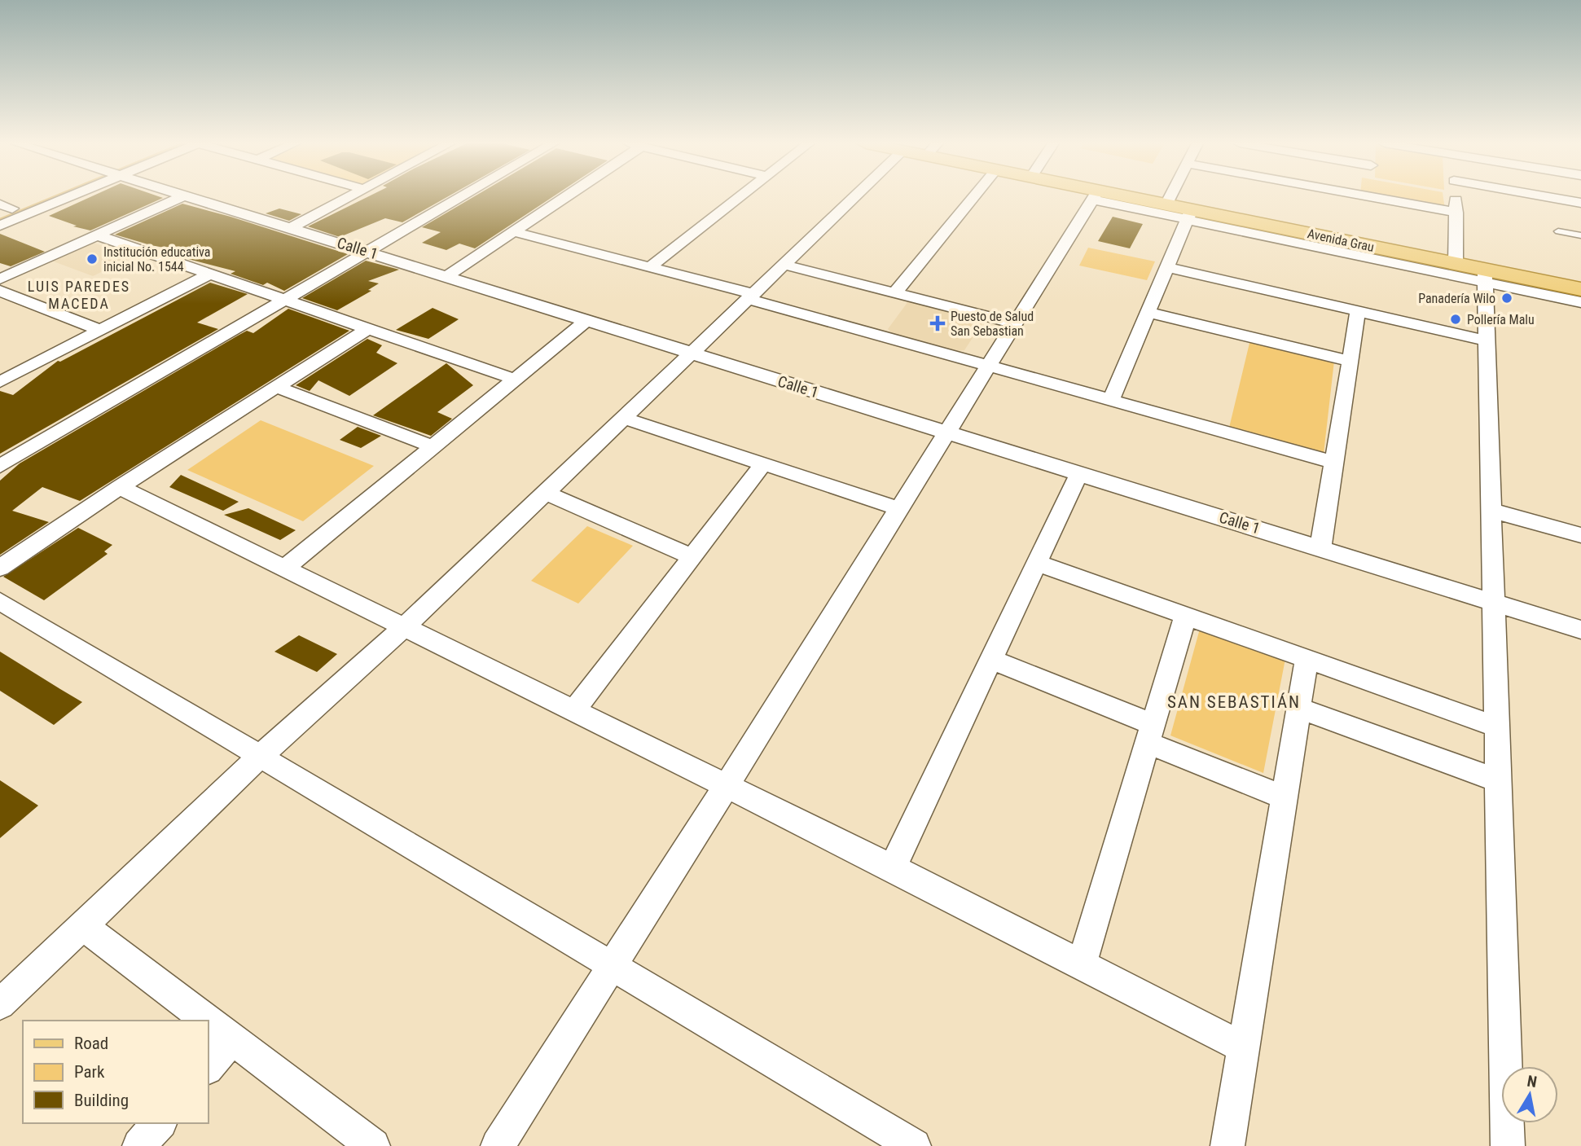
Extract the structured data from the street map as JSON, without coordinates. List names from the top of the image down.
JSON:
{
  "streets": {
    "main road": ["Avenida Grau"],
    "street": ["Calle 1"]
  },
  "districts": ["LUIS PAREDES MACEDA", "SAN SEBASTIÁN"],
  "places": {
    "other": ["Institución educativa inicial No. 1544", "Panadería Wilo", "Pollería Malu"],
    "health": ["Puesto de Salud San Sebastian"]
  },
  "legend": ["Road", "Park", "Building"],
  "north": "top"
}
